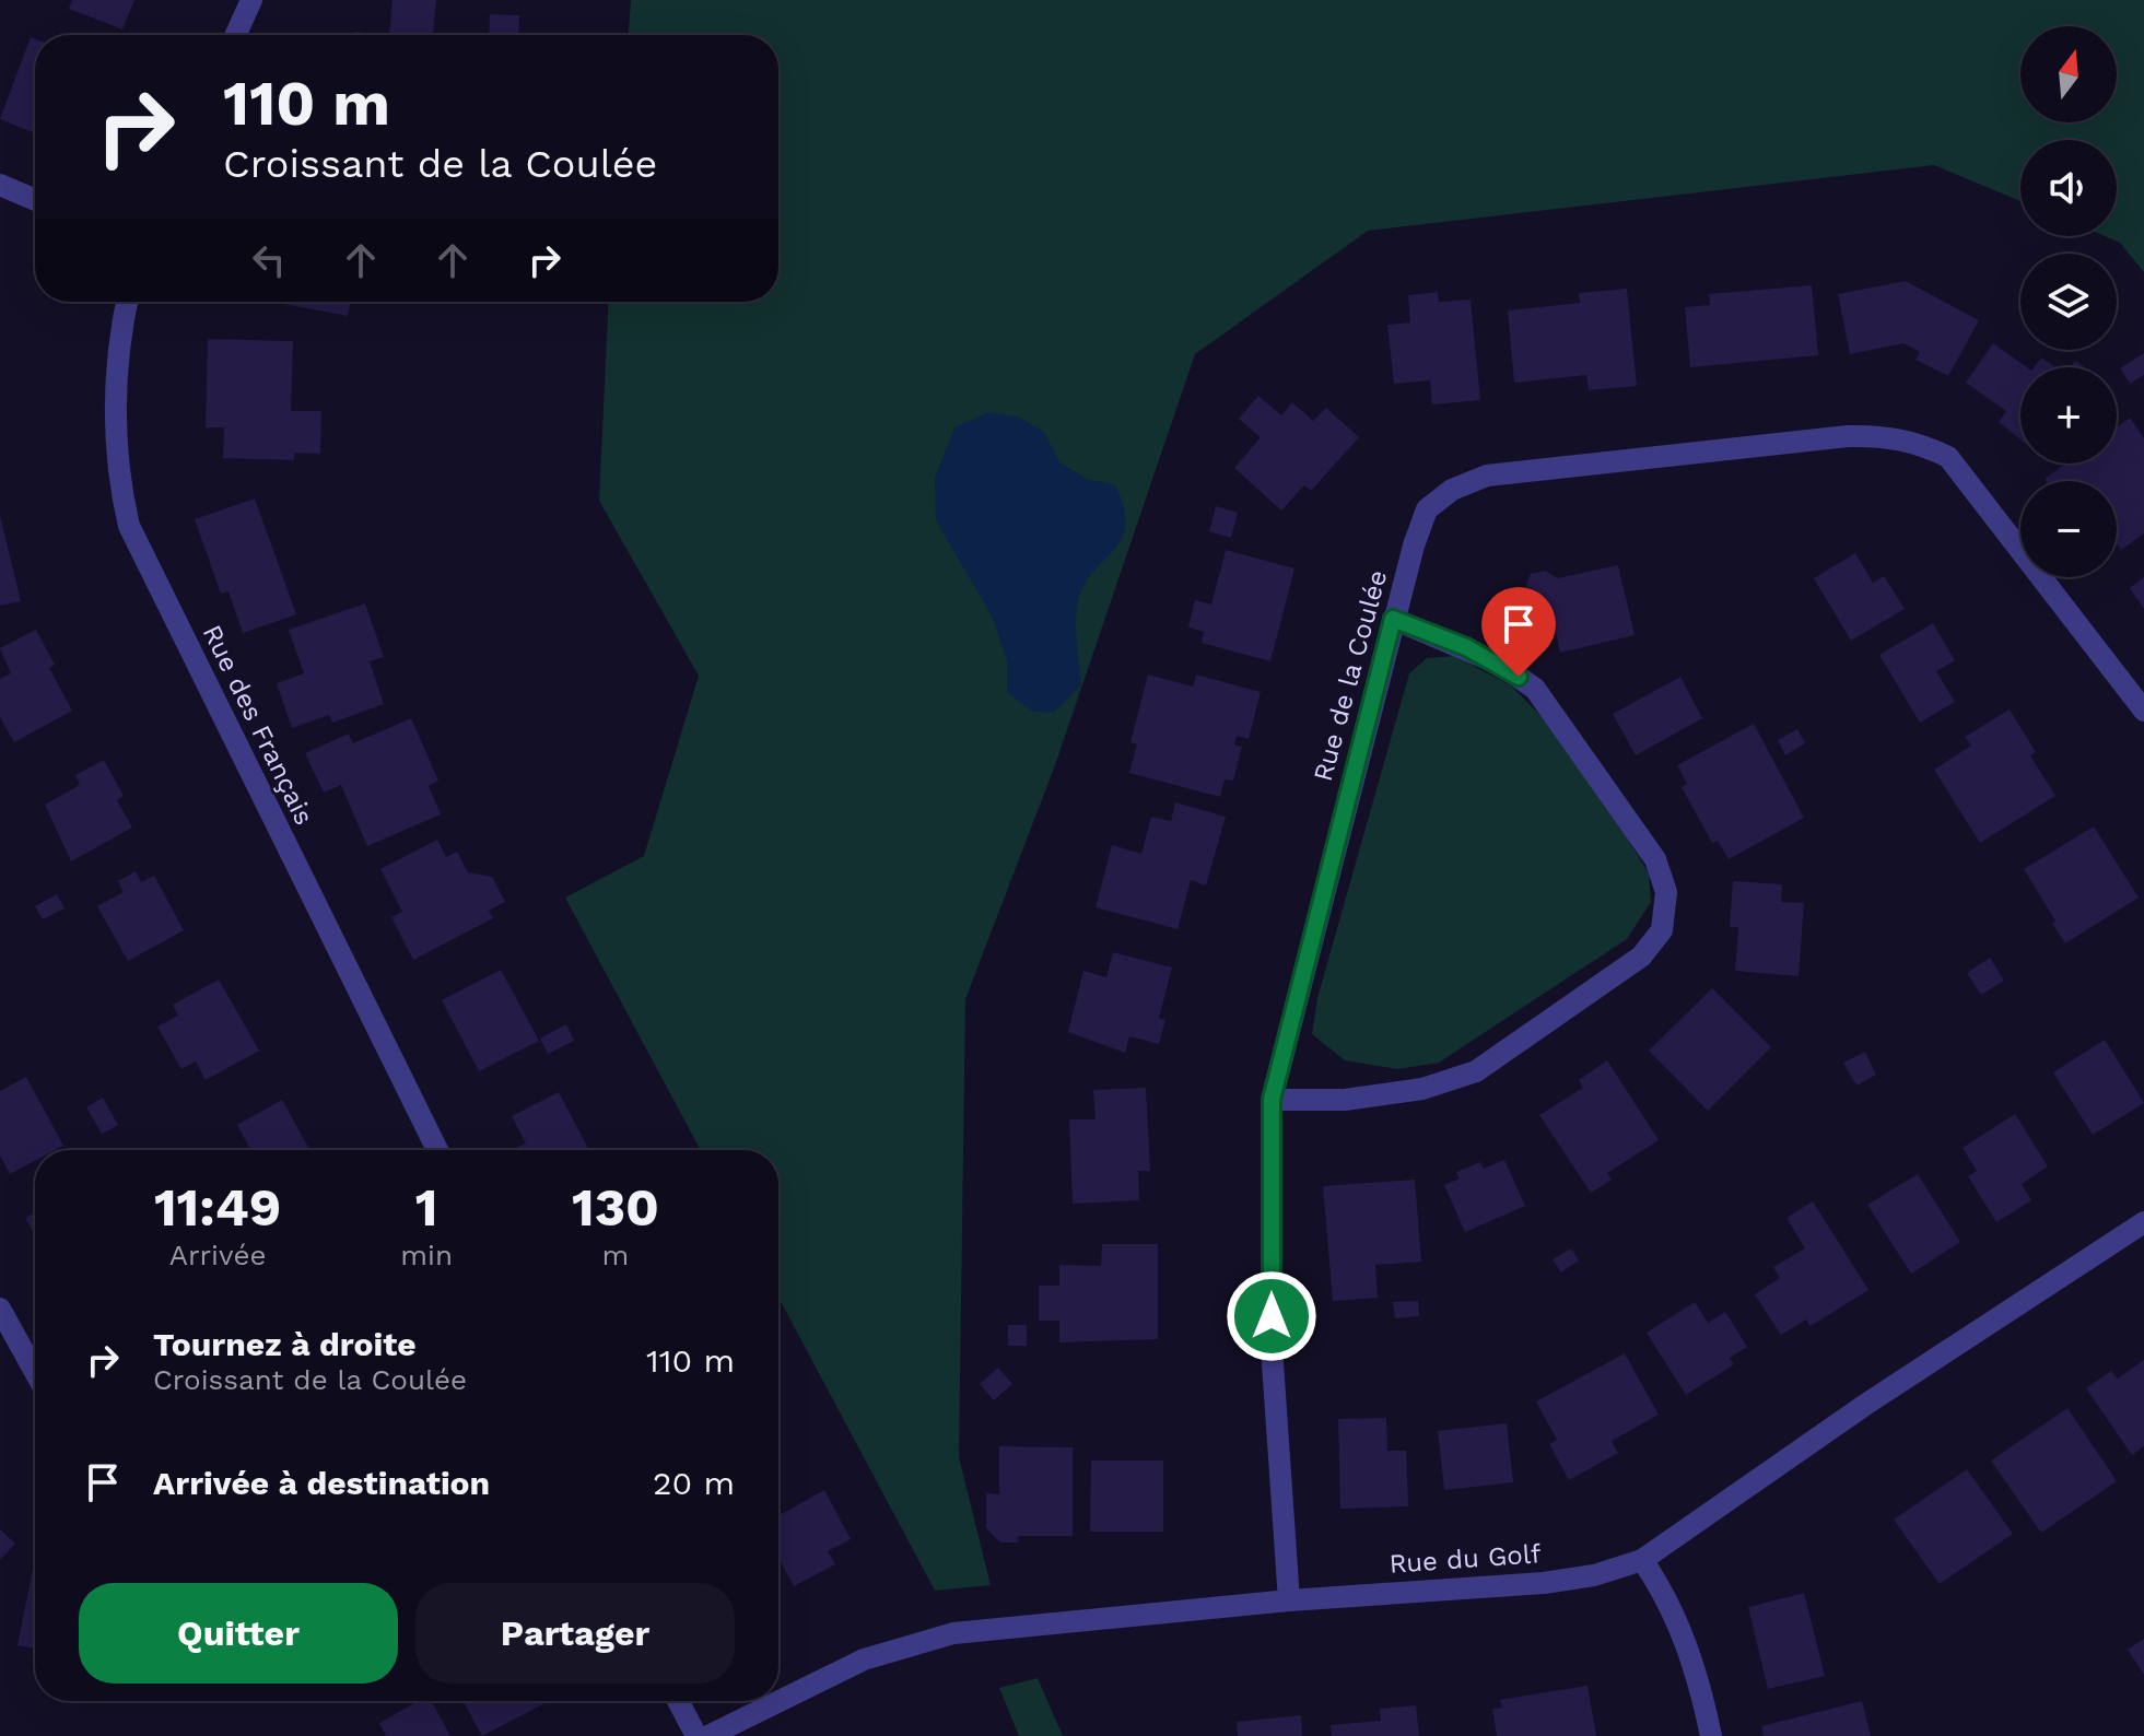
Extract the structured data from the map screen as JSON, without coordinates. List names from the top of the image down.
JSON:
{
  "streets": {
    "street": ["Rue de la Coulée", "Rue des Français", "Rue du Golf"]
  },
  "crossings": [
    ["Rue de la Coulée", "Rue du Golf"]
  ],
  "north": "top",
  "page": {
    "map_buttons": ["+", "−"],
    "turn": ["110 m", "Croissant de la Coulée"],
    "eta": [
      "11:49",
      "Arrivée",
      "1",
      "min",
      "130",
      "m"
    ],
    "list": [
      {
        "name": "Tournez à droite",
        "note": "Croissant de la Coulée",
        "value": "110 m"
      },
      {
        "name": "Arrivée à destination",
        "value": "20 m"
      }
    ],
    "buttons": ["Quitter", "Partager"]
  }
}
